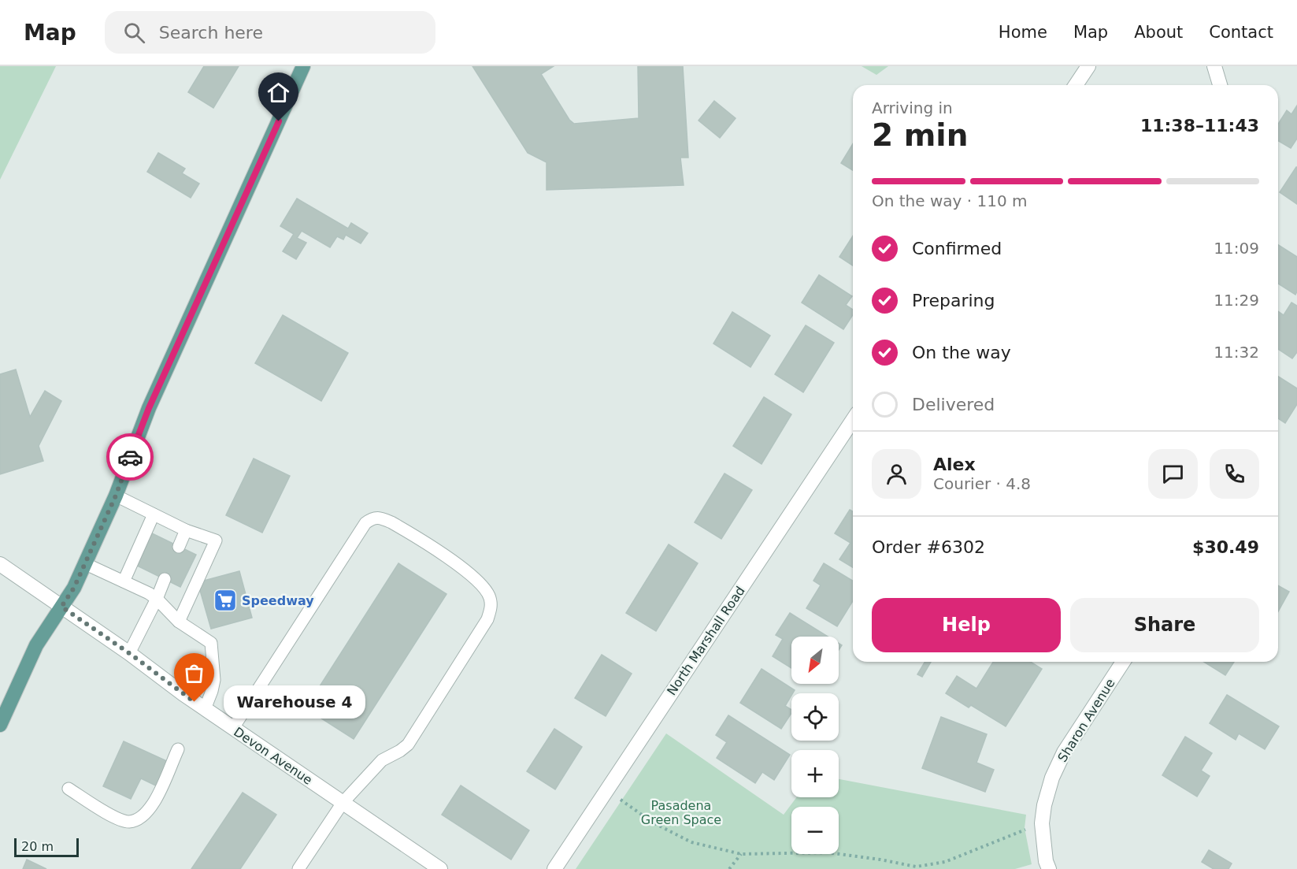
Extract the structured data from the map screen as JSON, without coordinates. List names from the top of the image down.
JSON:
{
  "streets": {
    "street": ["North Marshall Road", "Sharon Avenue", "Devon Avenue"]
  },
  "parks": ["Pasadena Green Space"],
  "places": {
    "supermarket": ["Speedway"],
    "other": ["Warehouse 4"]
  },
  "scale_bar": "20 m",
  "north": "bottom left",
  "page": {
    "header": "Map",
    "search": "Search here",
    "nav": [
      "Home",
      "Map",
      "About",
      "Contact"
    ],
    "heading": ["2 min", "Arriving in", "11:38–11:43"],
    "panel": [
      "Alex",
      "Courier · 4.8",
      "Order #6302",
      "$30.49"
    ],
    "bar": "On the way · 110 m",
    "list": [
      ["Confirmed", "11:09"],
      ["Preparing", "11:29"],
      ["On the way", "11:32"],
      "Delivered"
    ],
    "buttons": ["Help", "Share"],
    "map_buttons": ["+", "−"],
    "bubble": "Warehouse 4",
    "scale": "20 m"
  }
}
